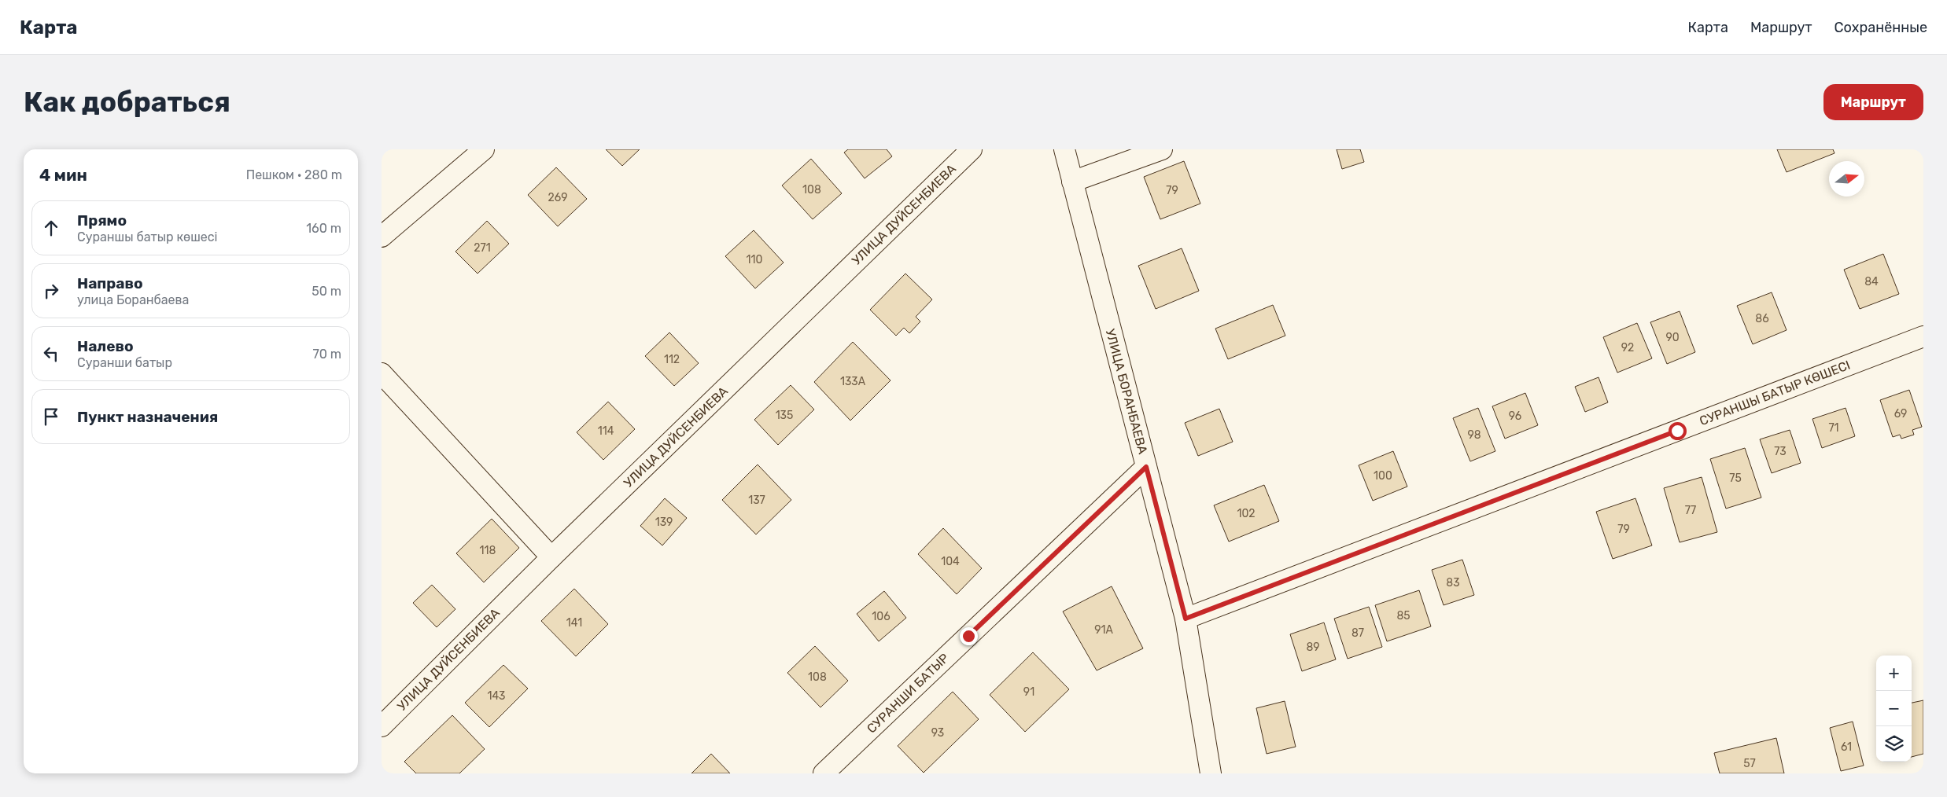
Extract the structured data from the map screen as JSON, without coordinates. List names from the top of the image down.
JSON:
{
  "streets": {
    "street": [
      "УЛИЦА ДУЙСЕНБИЕВА",
      "УЛИЦА БОРАНБАЕВА",
      "СУРАНШЫ БАТЫР КӨШЕСІ",
      "СУРАНШИ БАТЫР"
    ]
  },
  "crossings": [
    ["УЛИЦА БОРАНБАЕВА", "СУРАНШЫ БАТЫР КӨШЕСІ"],
    ["УЛИЦА БОРАНБАЕВА", "СУРАНШИ БАТЫР"]
  ],
  "house_numbers": [
    "108",
    "79",
    "269",
    "271",
    "110",
    "84",
    "86",
    "90",
    "92",
    "112",
    "133А",
    "69",
    "135",
    "96",
    "71",
    "114",
    "98",
    "73",
    "100",
    "75",
    "137",
    "77",
    "102",
    "139",
    "79",
    "118",
    "104",
    "83",
    "85",
    "106",
    "141",
    "91А",
    "87",
    "89",
    "108",
    "91",
    "143",
    "93",
    "61",
    "57"
  ],
  "north": "right",
  "page": {
    "header": "Карта",
    "nav": ["Карта", "Маршрут", "Сохранённые"],
    "buttons": "Маршрут",
    "title": "Как добраться",
    "heading": ["4 мин", "Пешком · 280 m"],
    "list": [
      ["Прямо", "Сураншы батыр көшесі", "160 m"],
      ["Направо", "улица Боранбаева", "50 m"],
      ["Налево", "Суранши батыр", "70 m"],
      "Пункт назначения"
    ],
    "map_buttons": ["+", "−"]
  }
}
